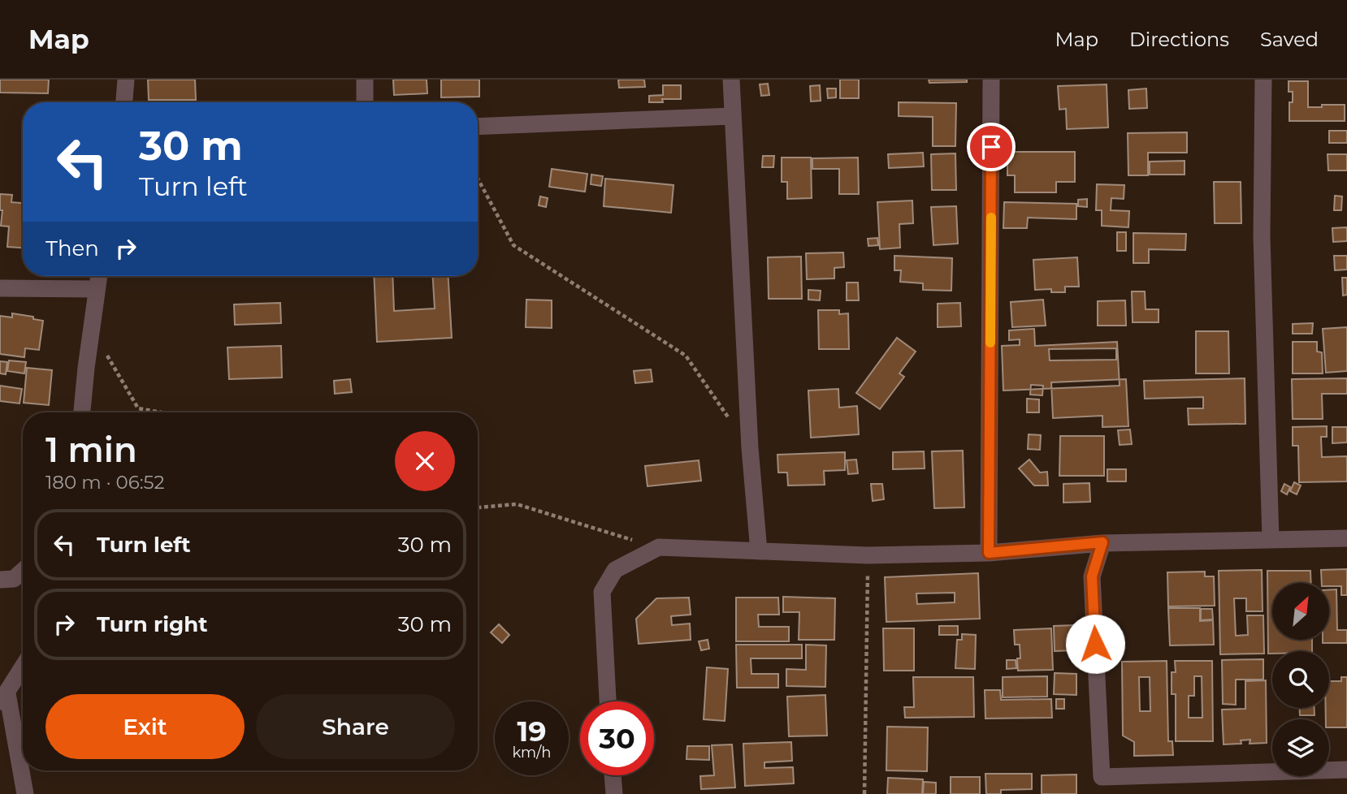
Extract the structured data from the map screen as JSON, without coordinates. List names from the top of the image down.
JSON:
{
  "north": "top right",
  "page": {
    "header": "Map",
    "nav": ["Map", "Directions", "Saved"],
    "turn": ["30 m", "Turn left"],
    "then": "Then",
    "heading": ["1 min", "180 m · 06:52"],
    "list": [
      {
        "name": "Turn left",
        "value": "30 m"
      },
      {
        "name": "Turn right",
        "value": "30 m"
      }
    ],
    "buttons": ["Exit", "Share"],
    "speed": "19 km/h",
    "limit": "30"
  }
}
